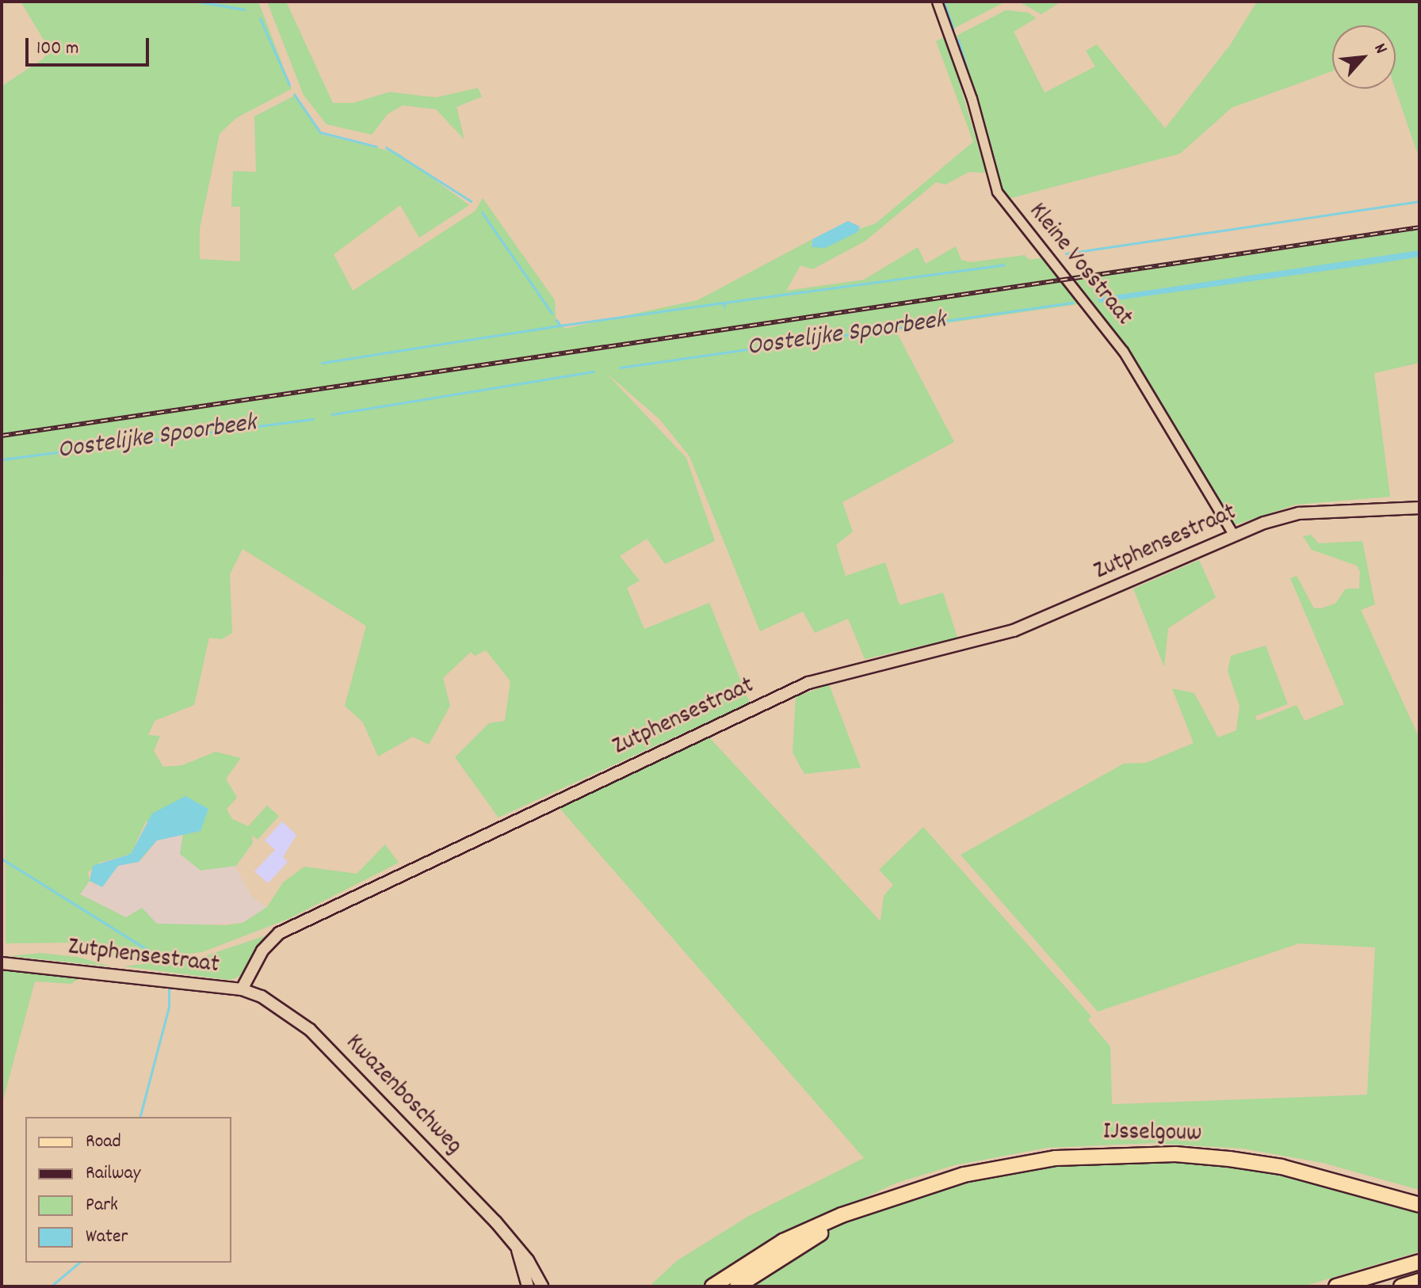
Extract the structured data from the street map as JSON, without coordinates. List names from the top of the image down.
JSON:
{
  "streets": {
    "main road": ["IJsselgouw"],
    "street": ["Kleine Vosstraat", "Zutphensestraat", "Kwazenboschweg"]
  },
  "crossings": [
    ["Kleine Vosstraat", "Zutphensestraat"],
    ["Zutphensestraat", "Kwazenboschweg"]
  ],
  "water": ["Oostelijke Spoorbeek"],
  "legend": [
    "Road",
    "Railway",
    "Park",
    "Water"
  ],
  "scale_bar": "100 m",
  "north": "top right"
}
